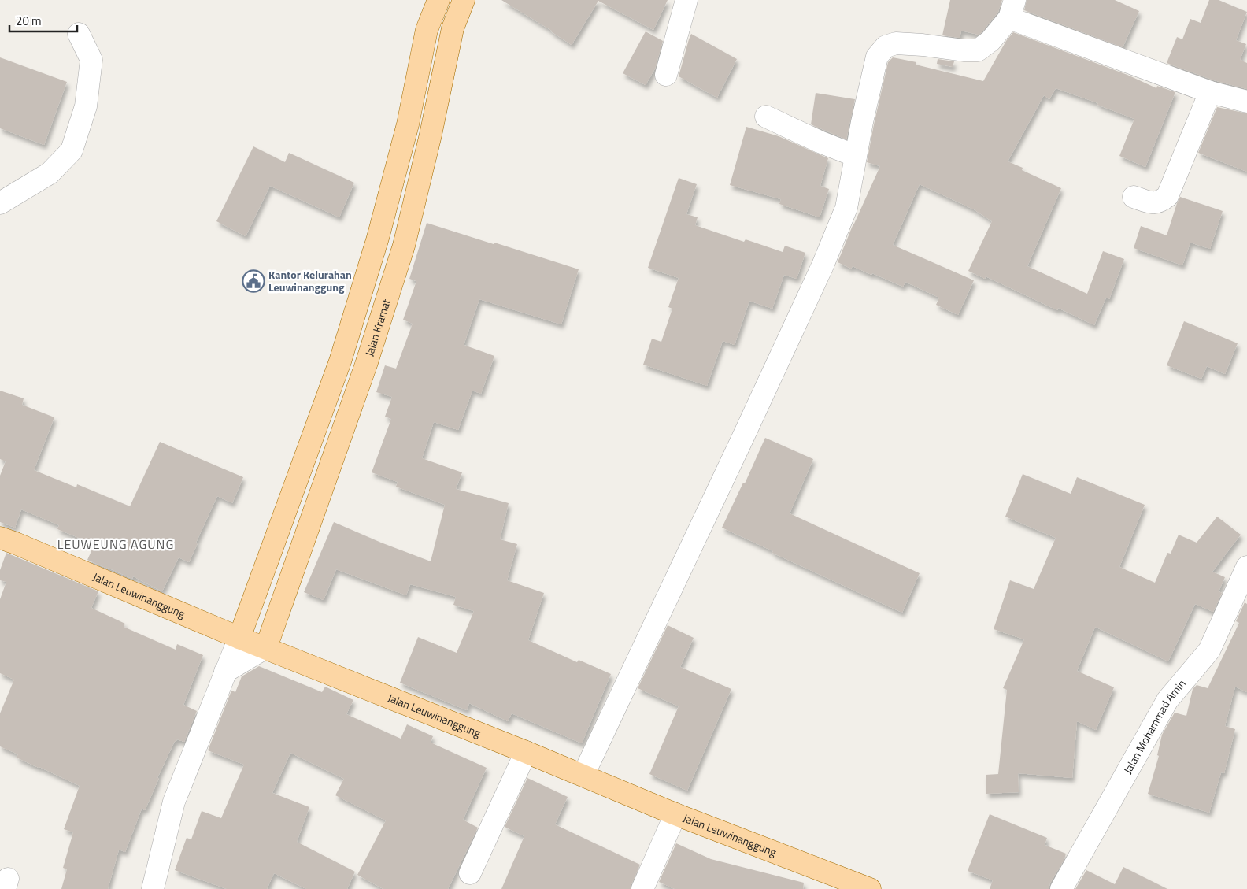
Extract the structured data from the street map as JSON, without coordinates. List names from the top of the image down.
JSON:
{
  "streets": {
    "main road": ["Jalan Kramat", "Jalan Leuwinanggung"],
    "street": ["Jalan Mohammad Amin"]
  },
  "crossings": [
    ["Jalan Kramat", "Jalan Leuwinanggung"]
  ],
  "districts": ["LEUWEUNG AGUNG"],
  "places": {
    "public building": ["Kantor Kelurahan Leuwinanggung"]
  },
  "scale_bar": "20 m"
}
